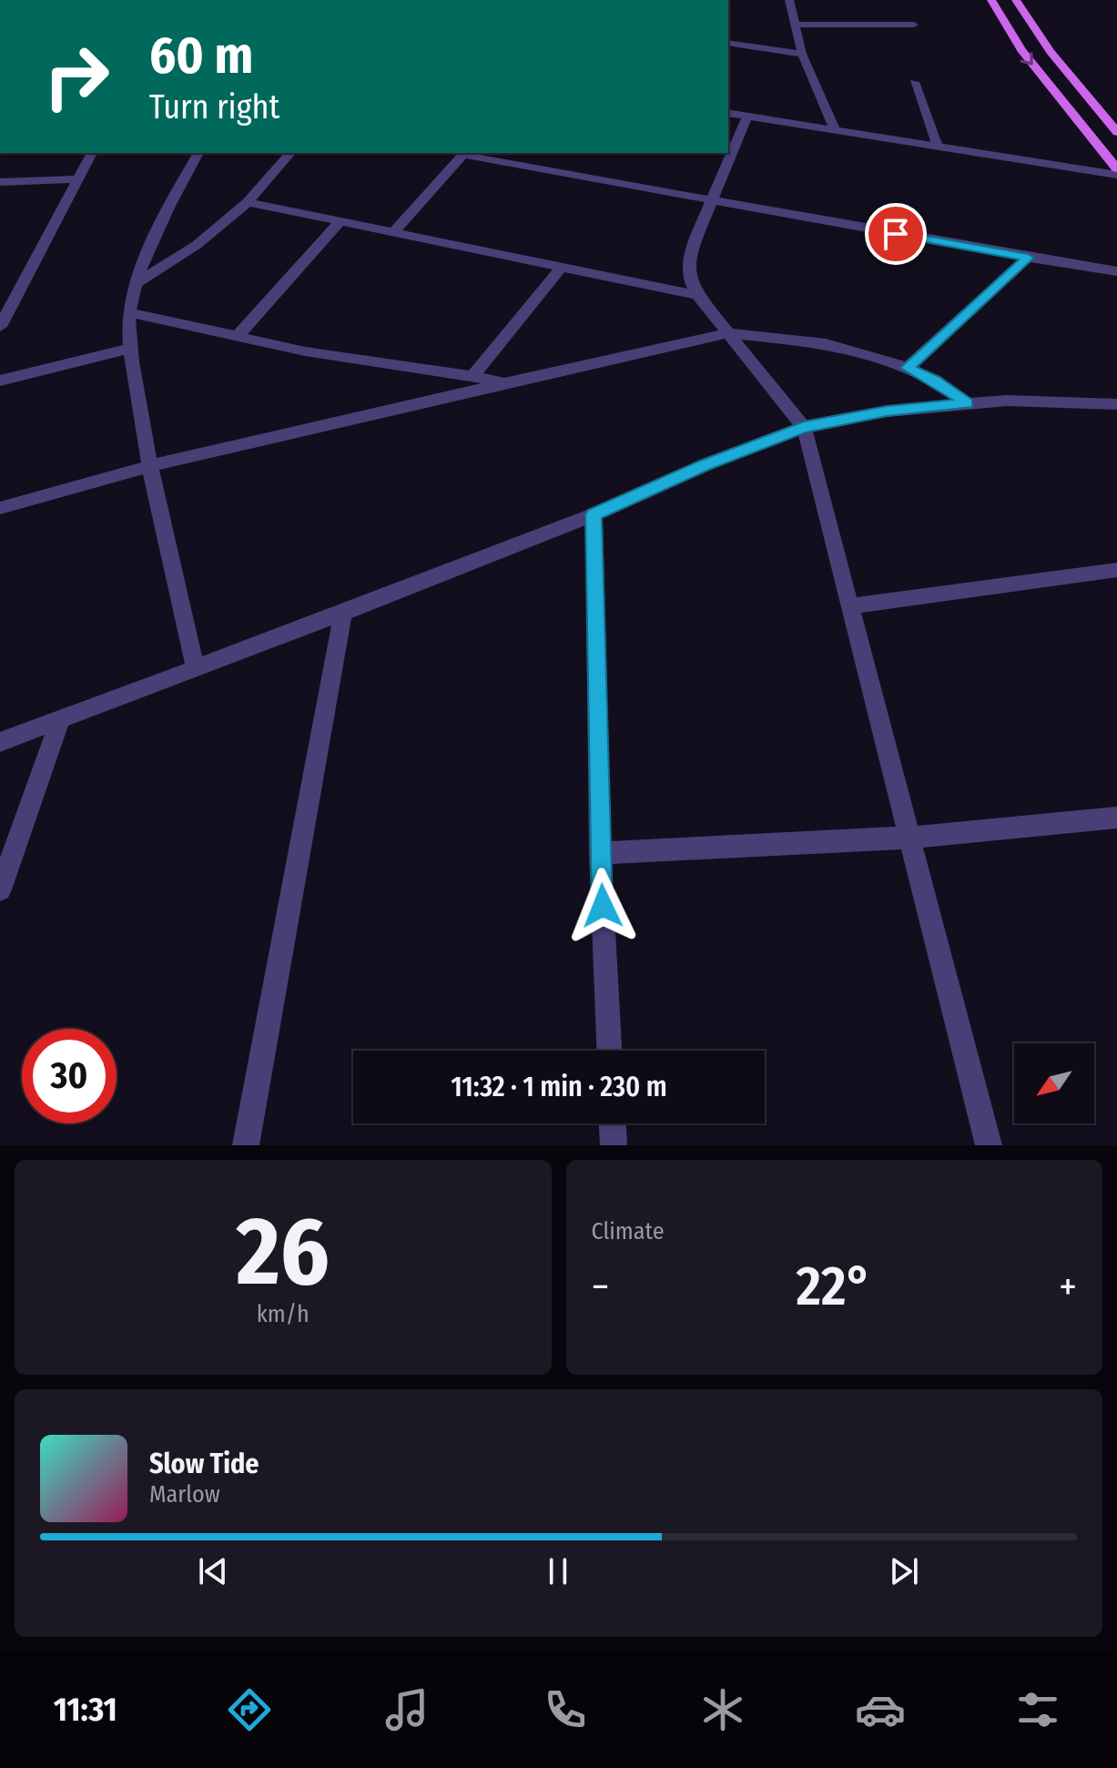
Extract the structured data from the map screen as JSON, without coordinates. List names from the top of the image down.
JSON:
{
  "north": "bottom left",
  "page": {
    "turn": ["60 m", "Turn right"],
    "limit": "30",
    "trip": "11:32 · 1 min · 230 m",
    "tile": [
      ["26", "km/h"],
      "Climate"
    ],
    "heat": ["−", "22°", "+"],
    "song": ["Slow Tide", "Marlow"],
    "tabs": "11:31"
  }
}
